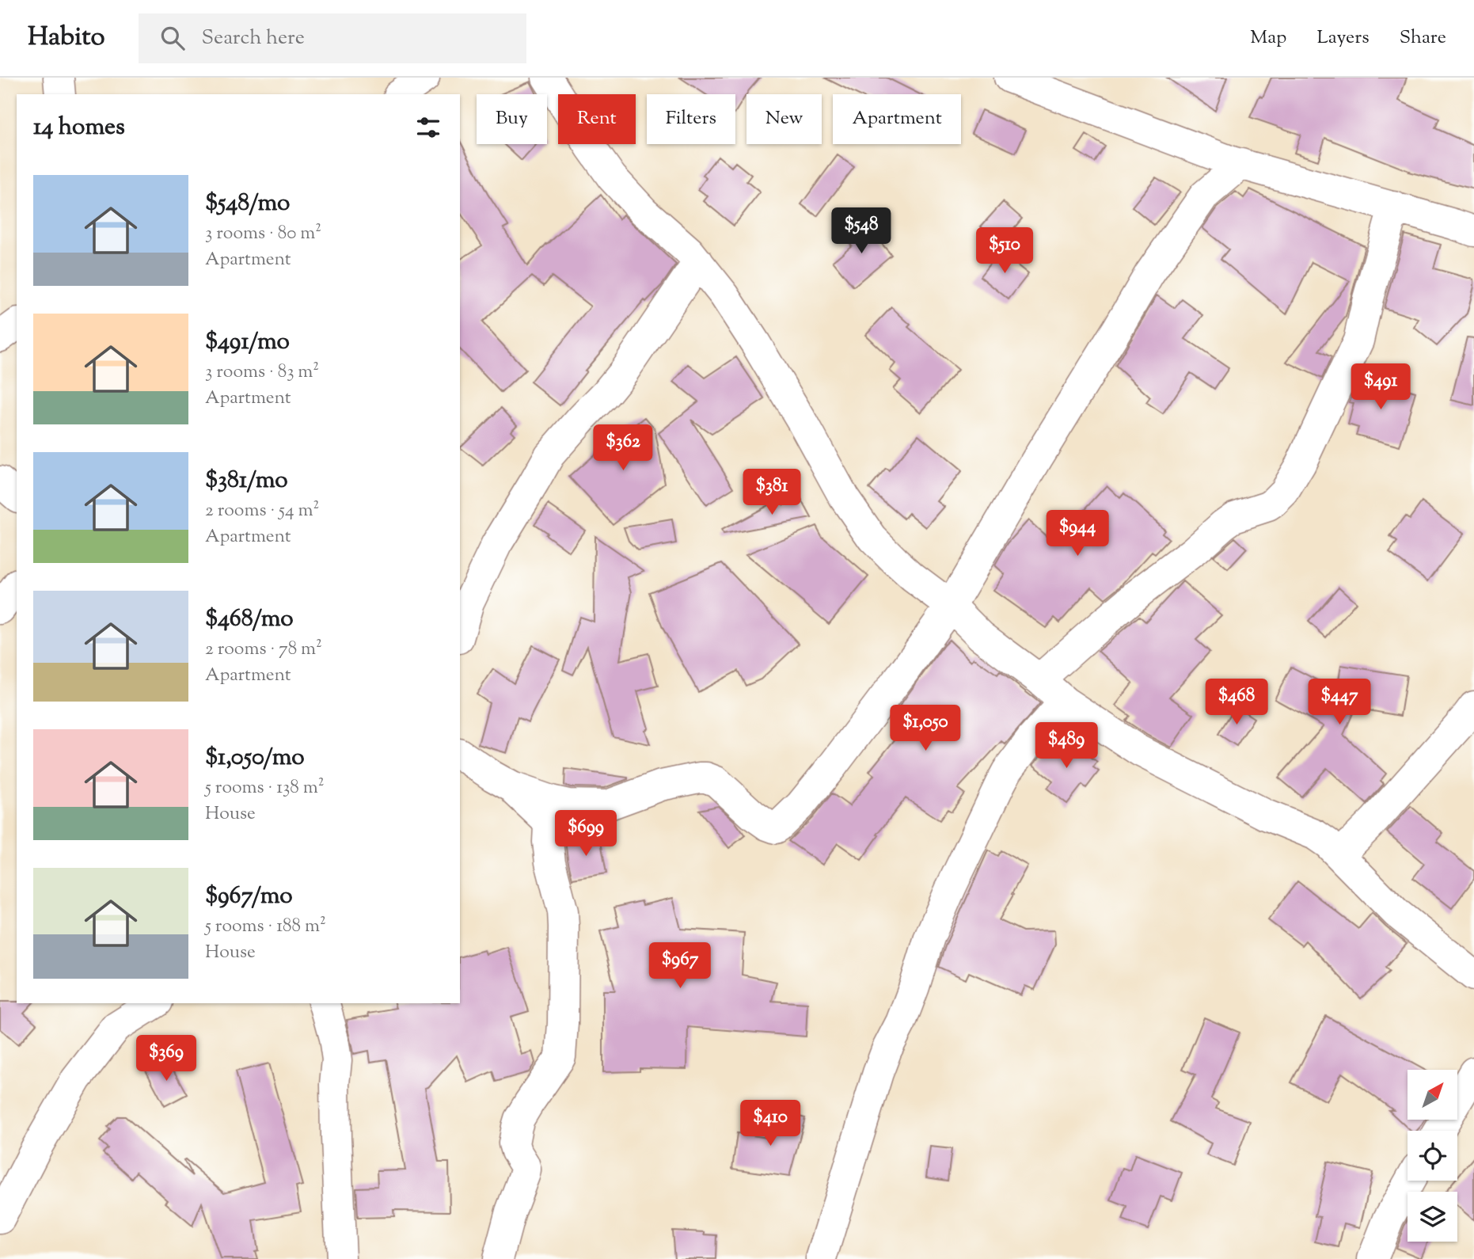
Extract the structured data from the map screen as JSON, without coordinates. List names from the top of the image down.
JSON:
{
  "north": "top right",
  "page": {
    "header": "Habito",
    "search": "Search here",
    "nav": ["Map", "Layers", "Share"],
    "chip": [
      "Buy",
      "Rent",
      "Filters",
      "New",
      "Apartment"
    ],
    "heading": "14 homes",
    "list": [
      {
        "name": "$548/mo",
        "note": "3 rooms · 80 m² · Apartment"
      },
      {
        "name": "$491/mo",
        "note": "3 rooms · 83 m² · Apartment"
      },
      {
        "name": "$381/mo",
        "note": "2 rooms · 54 m² · Apartment"
      },
      {
        "name": "$468/mo",
        "note": "2 rooms · 78 m² · Apartment"
      },
      {
        "name": "$1,050/mo",
        "note": "5 rooms · 138 m² · House"
      },
      {
        "name": "$967/mo",
        "note": "5 rooms · 188 m² · House"
      }
    ],
    "price": [
      "$548",
      "$510",
      "$491",
      "$362",
      "$381",
      "$944",
      "$468",
      "$447",
      "$1,050",
      "$489",
      "$699",
      "$967",
      "$369",
      "$410"
    ]
  }
}
